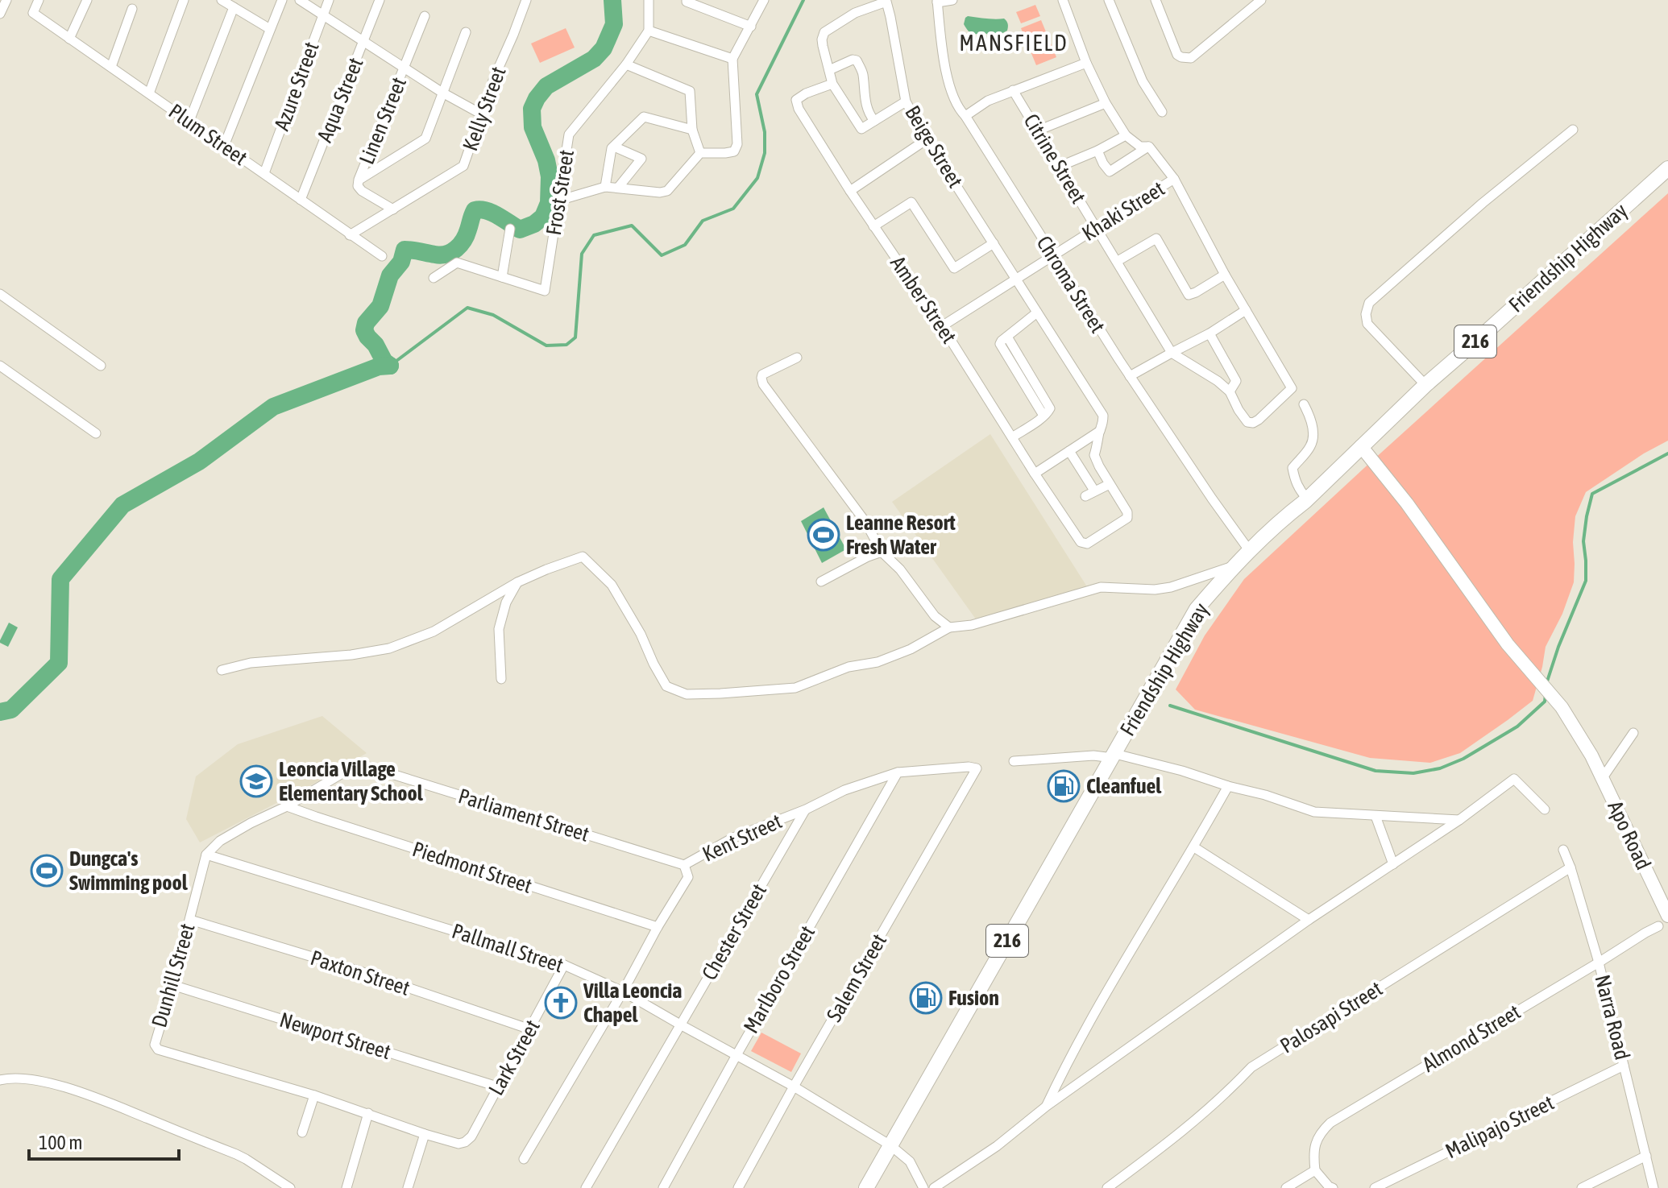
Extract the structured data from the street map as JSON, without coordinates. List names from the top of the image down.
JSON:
{
  "streets": {
    "main road": ["Friendship Highway", "216"],
    "street": [
      "Azure Street",
      "Aqua Street",
      "Kelly Street",
      "Linen Street",
      "Plum Street",
      "Beige Street",
      "Citrine Street",
      "Frost Street",
      "Khaki Street",
      "Chroma Street",
      "Amber Street",
      "Parliament Street",
      "Apo Road",
      "Kent Street",
      "Piedmont Street",
      "Chester Street",
      "Pallmall Street",
      "Paxton Street",
      "Dunhill Street",
      "Salem Street",
      "Marlboro Street",
      "Palosapi Street",
      "Narra Road",
      "Newport Street",
      "Almond Street",
      "Lark Street",
      "Malipajo Street"
    ]
  },
  "crossings": [
    ["Azure Street", "Plum Street"],
    ["Aqua Street", "Plum Street"],
    ["Kelly Street", "Linen Street"],
    ["Kelly Street", "Plum Street"],
    ["Beige Street", "Khaki Street"],
    ["Citrine Street", "Khaki Street"],
    ["Khaki Street", "Chroma Street"],
    ["Khaki Street", "Amber Street"],
    ["Friendship Highway", "Chroma Street"],
    ["Friendship Highway", "Apo Road"],
    ["Friendship Highway", "Pallmall Street"],
    ["Parliament Street", "Kent Street"],
    ["Parliament Street", "Piedmont Street"],
    ["Kent Street", "Piedmont Street"],
    ["Kent Street", "Chester Street"],
    ["Kent Street", "Pallmall Street"],
    ["Kent Street", "Salem Street"],
    ["Kent Street", "Marlboro Street"],
    ["Chester Street", "Pallmall Street"],
    ["Pallmall Street", "Dunhill Street"],
    ["Pallmall Street", "Salem Street"],
    ["Pallmall Street", "Marlboro Street"],
    ["Pallmall Street", "Lark Street"],
    ["Paxton Street", "Dunhill Street"],
    ["Paxton Street", "Lark Street"],
    ["Dunhill Street", "Newport Street"],
    ["Palosapi Street", "Narra Road"],
    ["Narra Road", "Almond Street"],
    ["Narra Road", "Malipajo Street"],
    ["Newport Street", "Lark Street"]
  ],
  "districts": ["MANSFIELD"],
  "places": {
    "sports": ["Leanne Resort Fresh Water", "Dungca's Swimming pool"],
    "school or university": ["Leoncia Village Elementary School"],
    "fuel station": ["Cleanfuel", "Fusion"],
    "church": ["Villa Leoncia Chapel"]
  },
  "scale_bar": "100 m"
}
